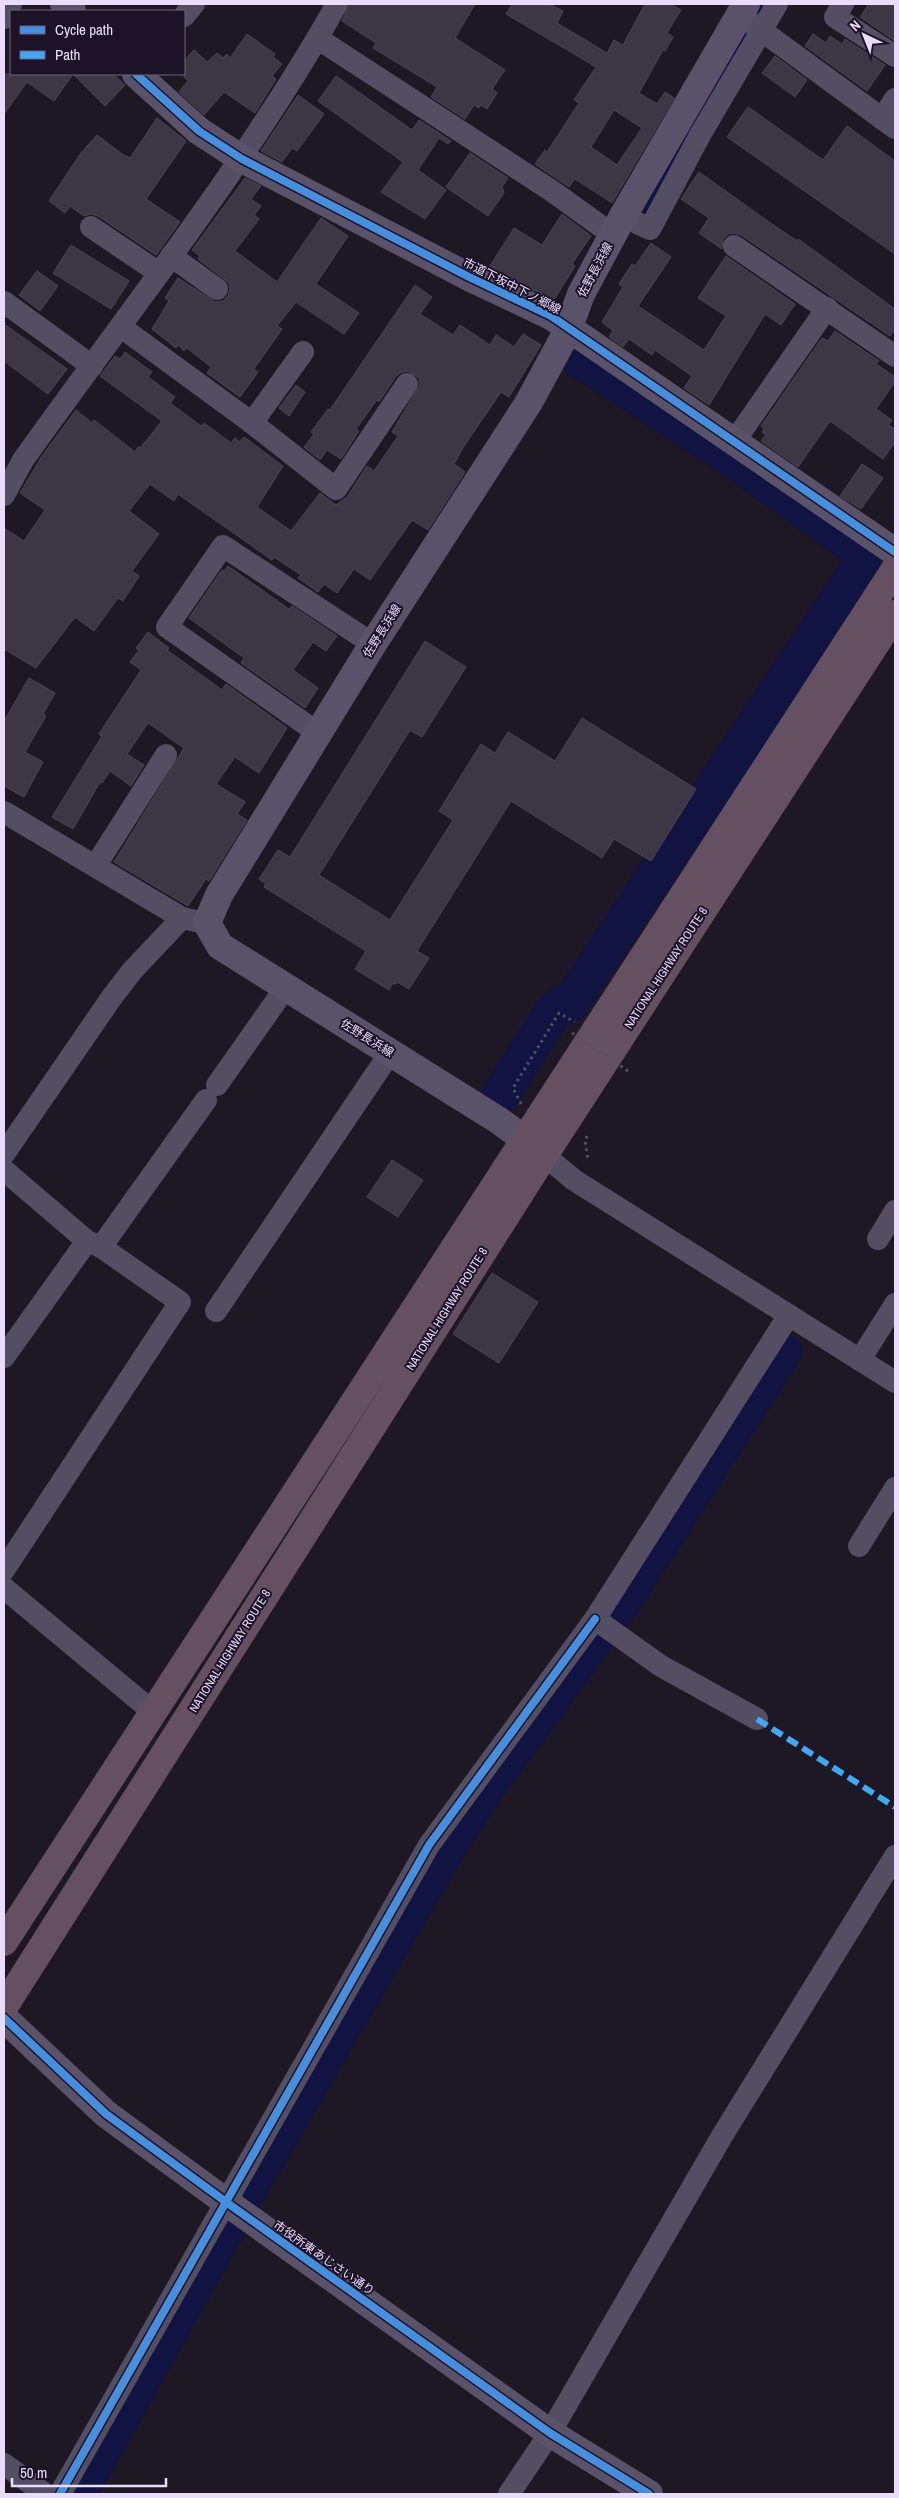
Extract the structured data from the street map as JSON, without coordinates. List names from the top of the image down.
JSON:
{
  "streets": {
    "highway": ["NATIONAL HIGHWAY ROUTE 8"],
    "street": ["佐野長浜線", "市道下坂中下ノ郷線", "市役所東あじさい通り"]
  },
  "crossings": [
    ["佐野長浜線", "市道下坂中下ノ郷線"],
    ["佐野長浜線", "NATIONAL HIGHWAY ROUTE 8"]
  ],
  "legend": ["Cycle path", "Path"],
  "scale_bar": "50 m",
  "north": "top left"
}
